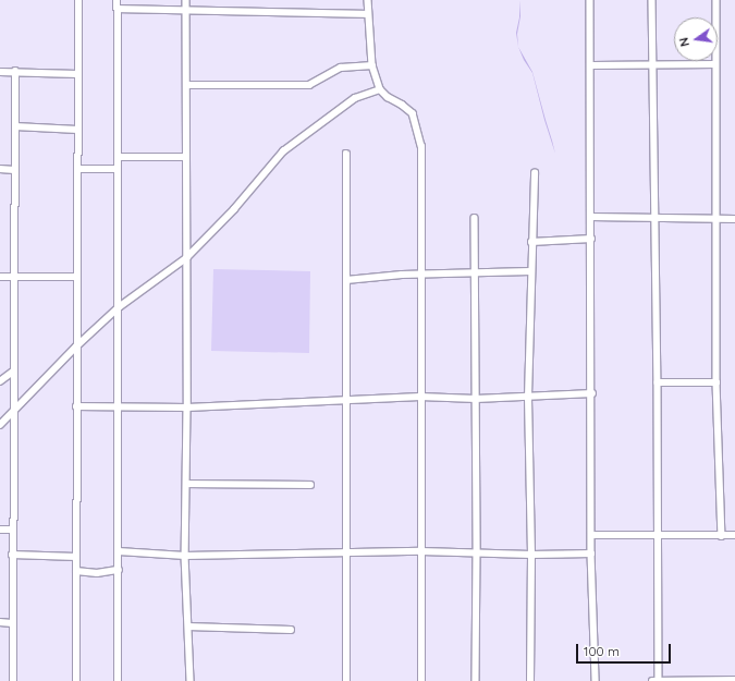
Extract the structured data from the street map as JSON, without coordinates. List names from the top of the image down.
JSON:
{
  "scale_bar": "100 m",
  "north": "left"
}
